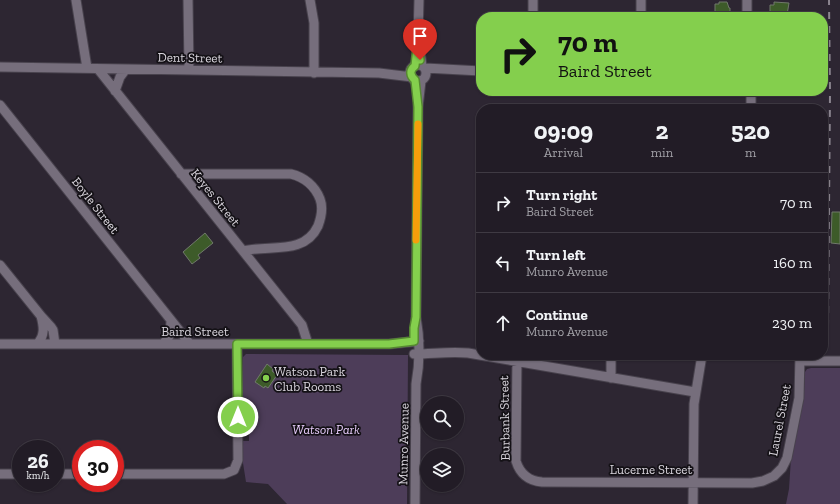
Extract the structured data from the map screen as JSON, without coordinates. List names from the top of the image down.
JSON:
{
  "streets": {
    "street": [
      "Dent Street",
      "Keyes Street",
      "Boyle Street",
      "Baird Street",
      "Burbank Street",
      "Laurel Street",
      "Munro Avenue",
      "Lucerne Street"
    ]
  },
  "crossings": [
    ["Dent Street", "Keyes Street"],
    ["Dent Street", "Munro Avenue"],
    ["Keyes Street", "Baird Street"],
    ["Boyle Street", "Baird Street"],
    ["Baird Street", "Munro Avenue"],
    ["Burbank Street", "Lucerne Street"],
    ["Laurel Street", "Lucerne Street"]
  ],
  "parks": ["Watson Park"],
  "places": ["Watson Park Club Rooms"],
  "page": {
    "turn": ["70 m", "Baird Street"],
    "eta": [
      "09:09",
      "Arrival",
      "2",
      "min",
      "520",
      "m"
    ],
    "list": [
      {
        "name": "Turn right",
        "note": "Baird Street",
        "value": "70 m"
      },
      {
        "name": "Turn left",
        "note": "Munro Avenue",
        "value": "160 m"
      },
      {
        "name": "Continue",
        "note": "Munro Avenue",
        "value": "230 m"
      }
    ],
    "speed": "26 km/h",
    "limit": "30"
  }
}
